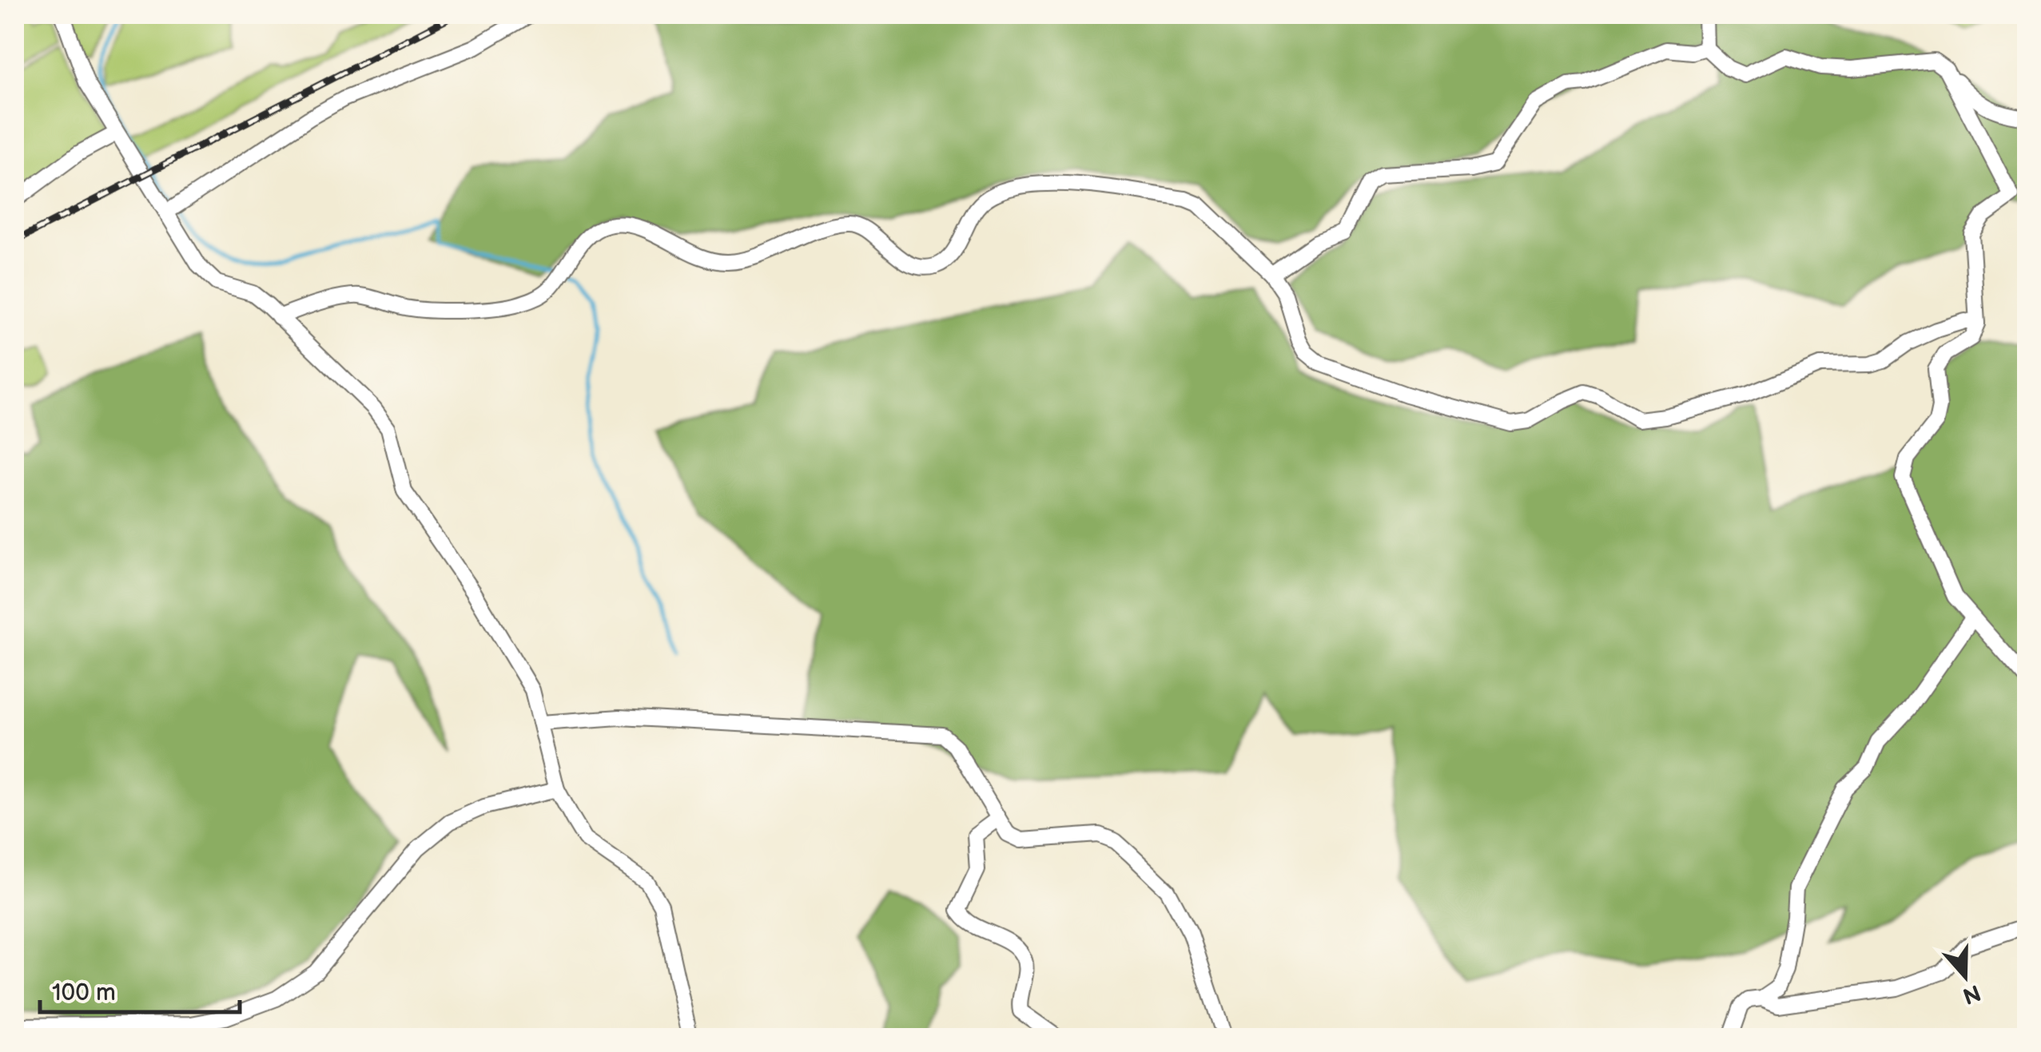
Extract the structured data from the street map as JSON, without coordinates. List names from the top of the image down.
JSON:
{
  "scale_bar": "100 m",
  "north": "bottom"
}
